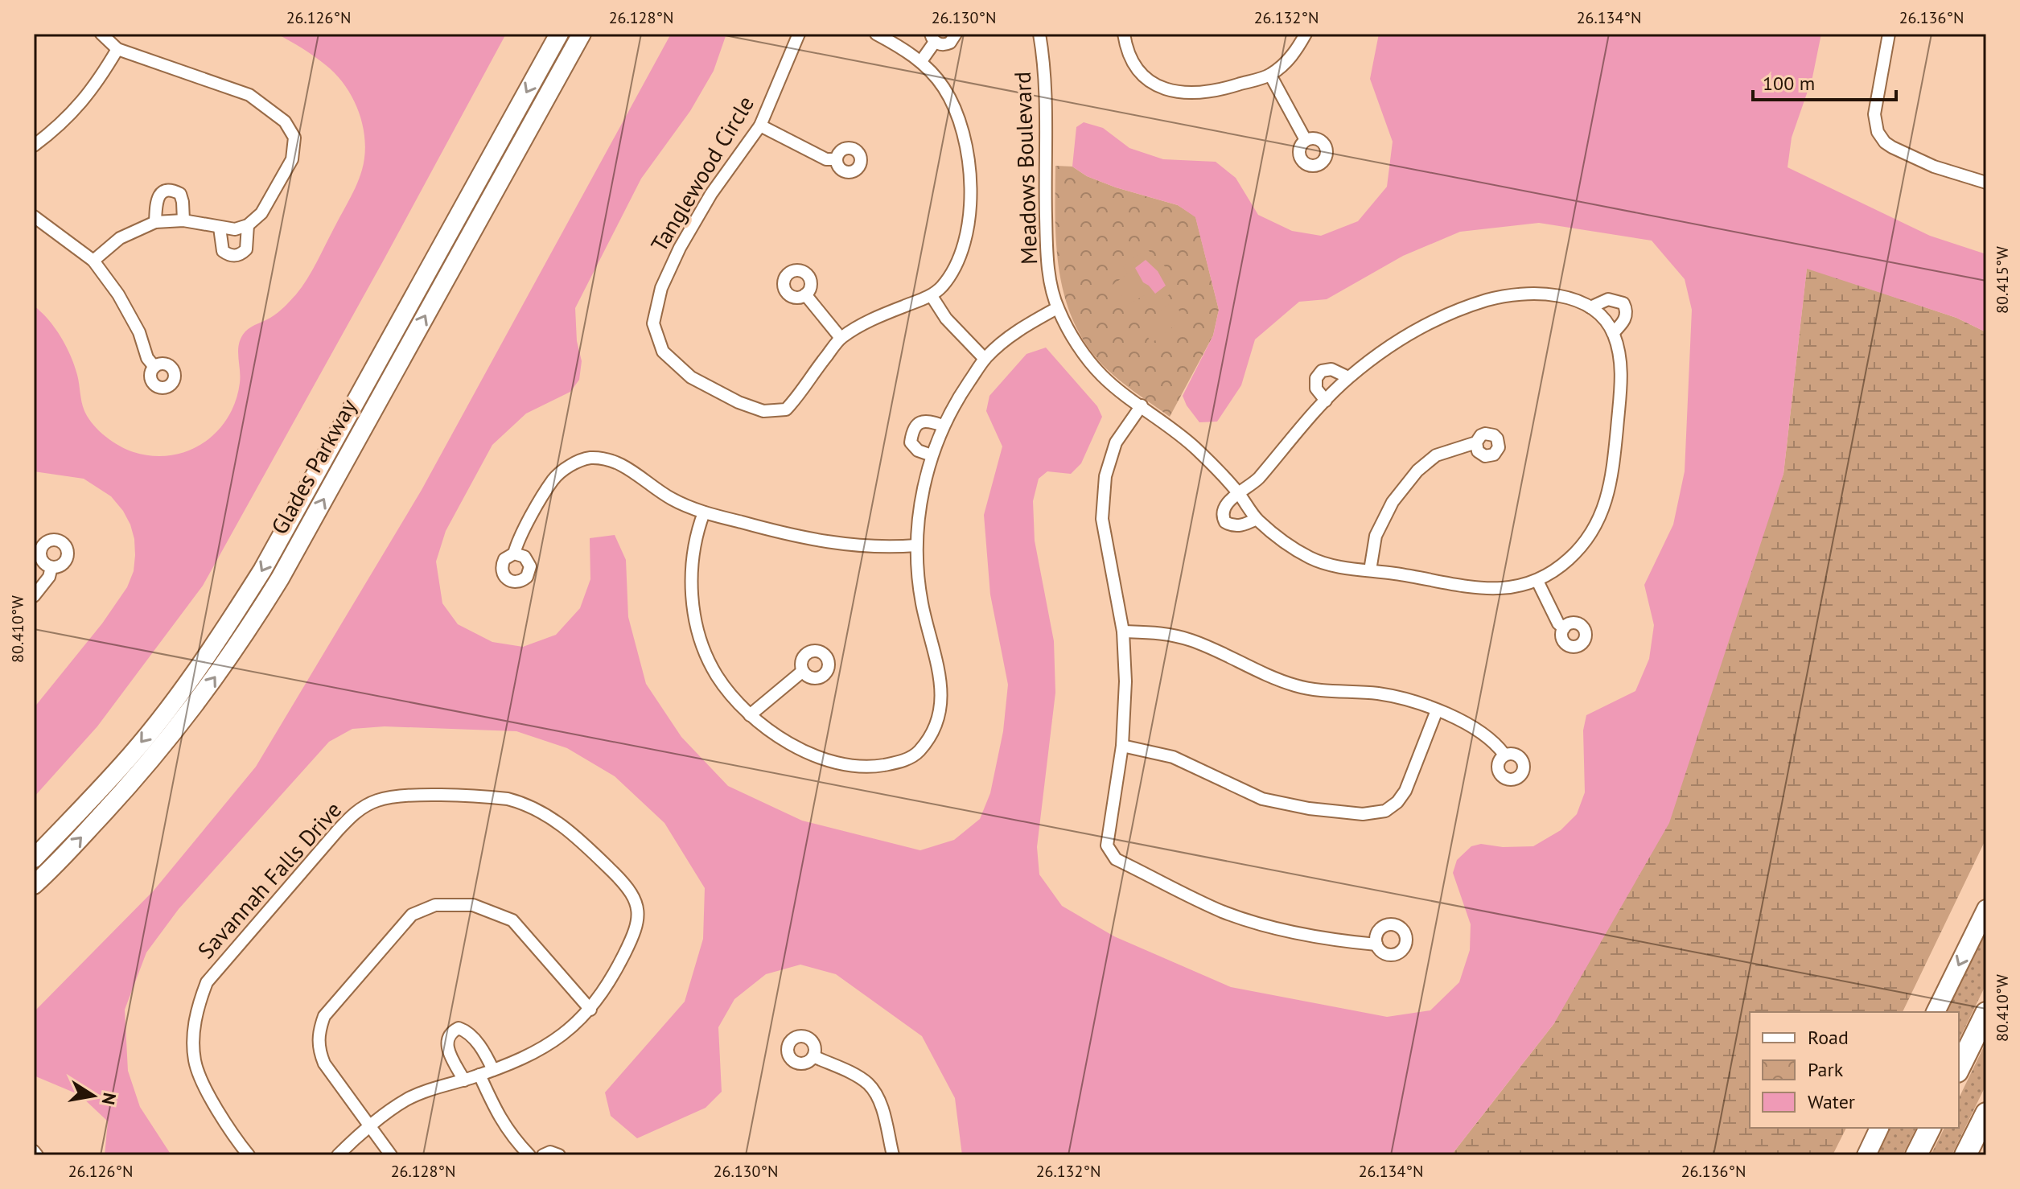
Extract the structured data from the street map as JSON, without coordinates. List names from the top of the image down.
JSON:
{
  "streets": {
    "main road": ["Glades Parkway"],
    "street": ["Meadows Boulevard", "Tanglewood Circle", "Savannah Falls Drive"]
  },
  "legend": ["Road", "Park", "Water"],
  "scale_bar": "100 m",
  "north": "right",
  "coordinates": [
    "26.126°N",
    "26.128°N",
    "26.130°N",
    "26.132°N",
    "26.134°N",
    "26.136°N",
    "80.415°W",
    "80.410°W"
  ]
}
